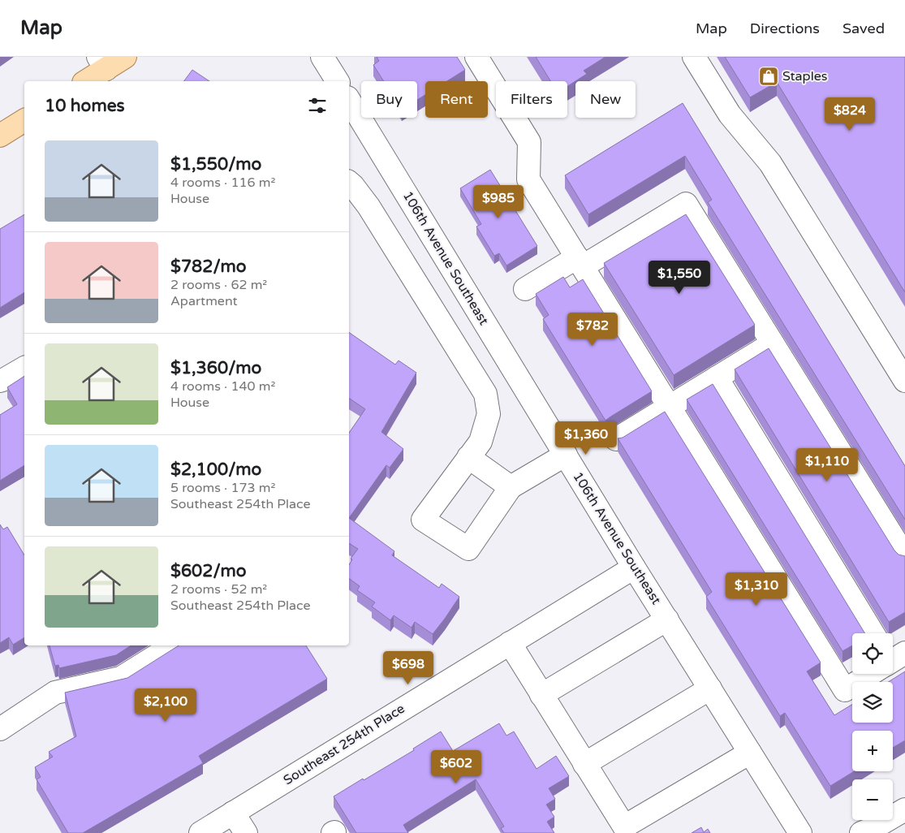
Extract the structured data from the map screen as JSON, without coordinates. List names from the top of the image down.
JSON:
{
  "streets": {
    "street": ["106th Avenue Southeast", "Southeast 254th Place"]
  },
  "crossings": [
    ["106th Avenue Southeast", "Southeast 254th Place"]
  ],
  "places": {
    "shop": ["Staples"]
  },
  "page": {
    "header": "Map",
    "nav": ["Map", "Directions", "Saved"],
    "chip": [
      "Buy",
      "Rent",
      "Filters",
      "New"
    ],
    "heading": "10 homes",
    "price": [
      "$824",
      "$985",
      "$1,550",
      "$782",
      "$1,360",
      "$1,110",
      "$1,310",
      "$698",
      "$2,100",
      "$602"
    ],
    "list": [
      {
        "name": "$1,550/mo",
        "note": "4 rooms · 116 m² · House"
      },
      {
        "name": "$782/mo",
        "note": "2 rooms · 62 m² · Apartment"
      },
      {
        "name": "$1,360/mo",
        "note": "4 rooms · 140 m² · House"
      },
      {
        "name": "$2,100/mo",
        "note": "5 rooms · 173 m² · Southeast 254th Place"
      },
      {
        "name": "$602/mo",
        "note": "2 rooms · 52 m² · Southeast 254th Place"
      }
    ],
    "map_buttons": ["+", "−"]
  }
}
